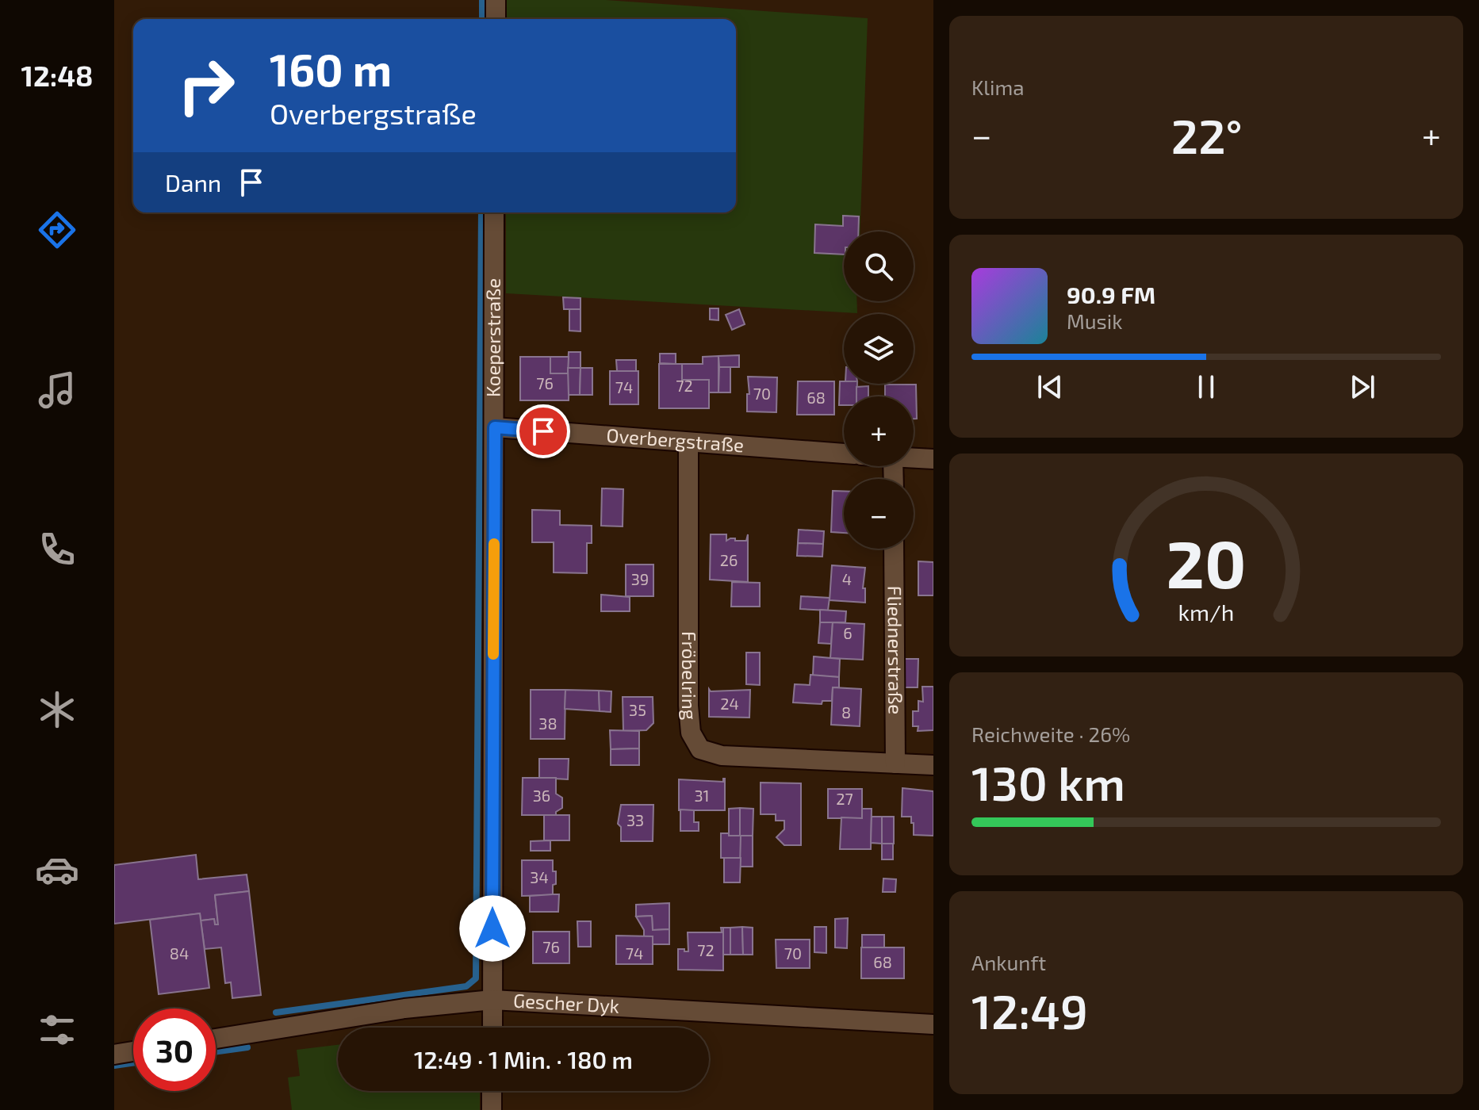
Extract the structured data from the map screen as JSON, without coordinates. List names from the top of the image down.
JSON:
{
  "streets": {
    "street": [
      "Koeperstraße",
      "Overbergstraße",
      "Fliednerstraße",
      "Fröbelring",
      "Gescher Dyk"
    ]
  },
  "crossings": [
    ["Koeperstraße", "Overbergstraße"],
    ["Koeperstraße", "Gescher Dyk"],
    ["Overbergstraße", "Fröbelring"],
    ["Fliednerstraße", "Fröbelring"]
  ],
  "house_numbers": [
    "76",
    "72",
    "74",
    "70",
    "68",
    "26",
    "39",
    "4",
    "6",
    "24",
    "35",
    "8",
    "38",
    "36",
    "31",
    "27",
    "33",
    "34",
    "76",
    "72",
    "84",
    "74",
    "70",
    "68"
  ],
  "page": {
    "tabs": "12:48",
    "tile": [
      "Klima",
      ["Reichweite · 26%", "130 km"],
      ["Ankunft", "12:49"]
    ],
    "turn": ["160 m", "Overbergstraße"],
    "heat": ["−", "22°", "+"],
    "then": "Dann",
    "map_buttons": ["+", "−"],
    "song": ["90.9 FM", "Musik"],
    "limit": "30",
    "trip": "12:49 · 1 Min. · 180 m",
    "gauge": ["20", "km/h"]
  }
}
